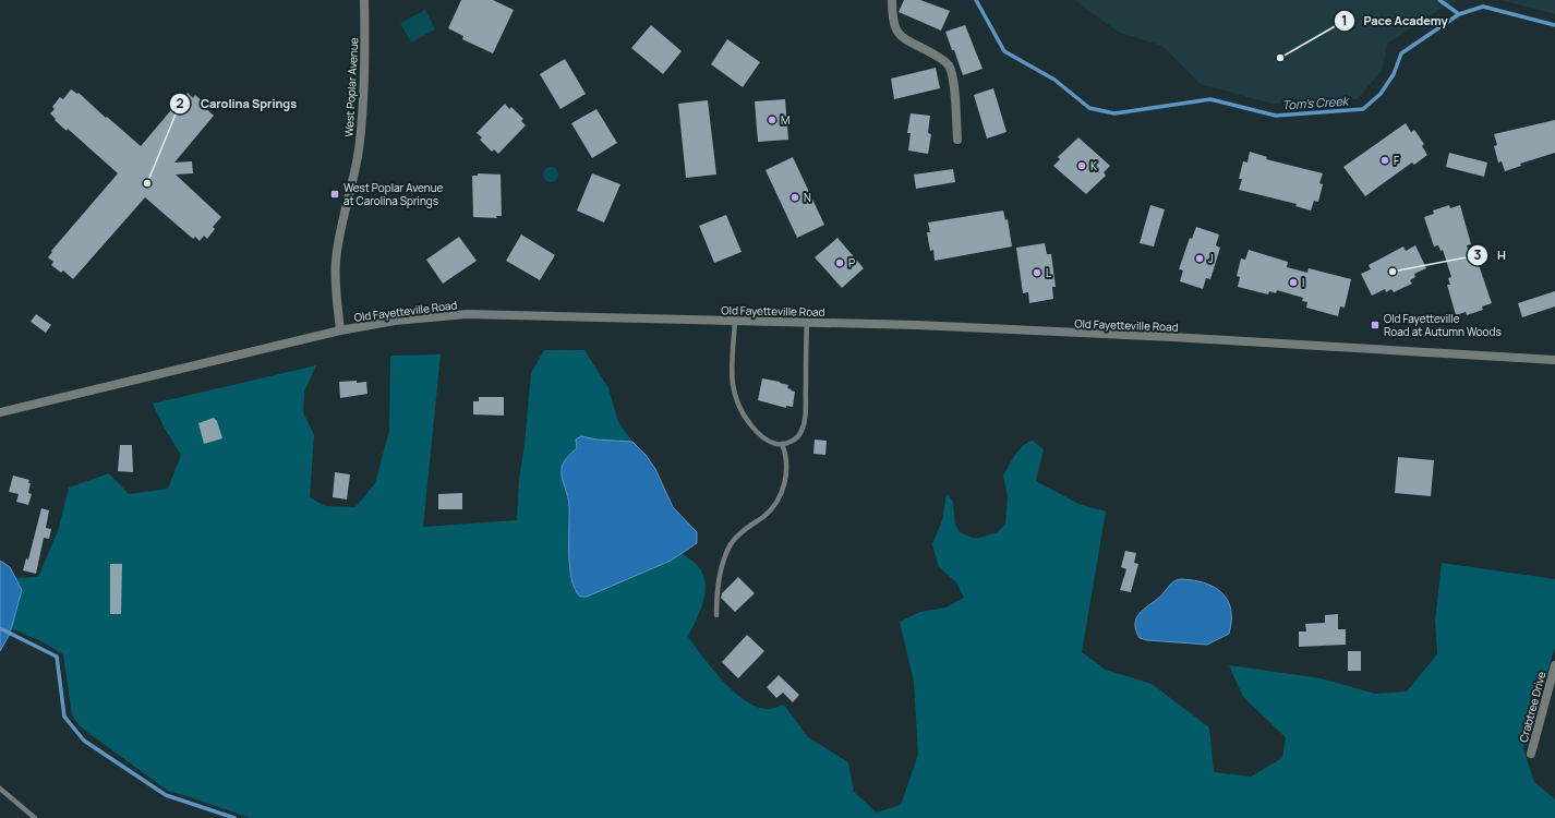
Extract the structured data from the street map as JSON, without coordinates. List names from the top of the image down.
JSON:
{
  "streets": {
    "street": ["West Poplar Avenue", "Old Fayetteville Road", "Crabtree Drive"]
  },
  "crossings": [
    ["West Poplar Avenue", "Old Fayetteville Road"]
  ],
  "water": ["Tom's Creek"],
  "places": {
    "other": [
      "Pace Academy",
      "M",
      "F",
      "K",
      "Carolina Springs",
      "N",
      "J",
      "P",
      "H",
      "L",
      "I"
    ],
    "transit": ["West Poplar Avenue at Carolina Springs", "Old Fayetteville Road at Autumn Woods"]
  }
}
